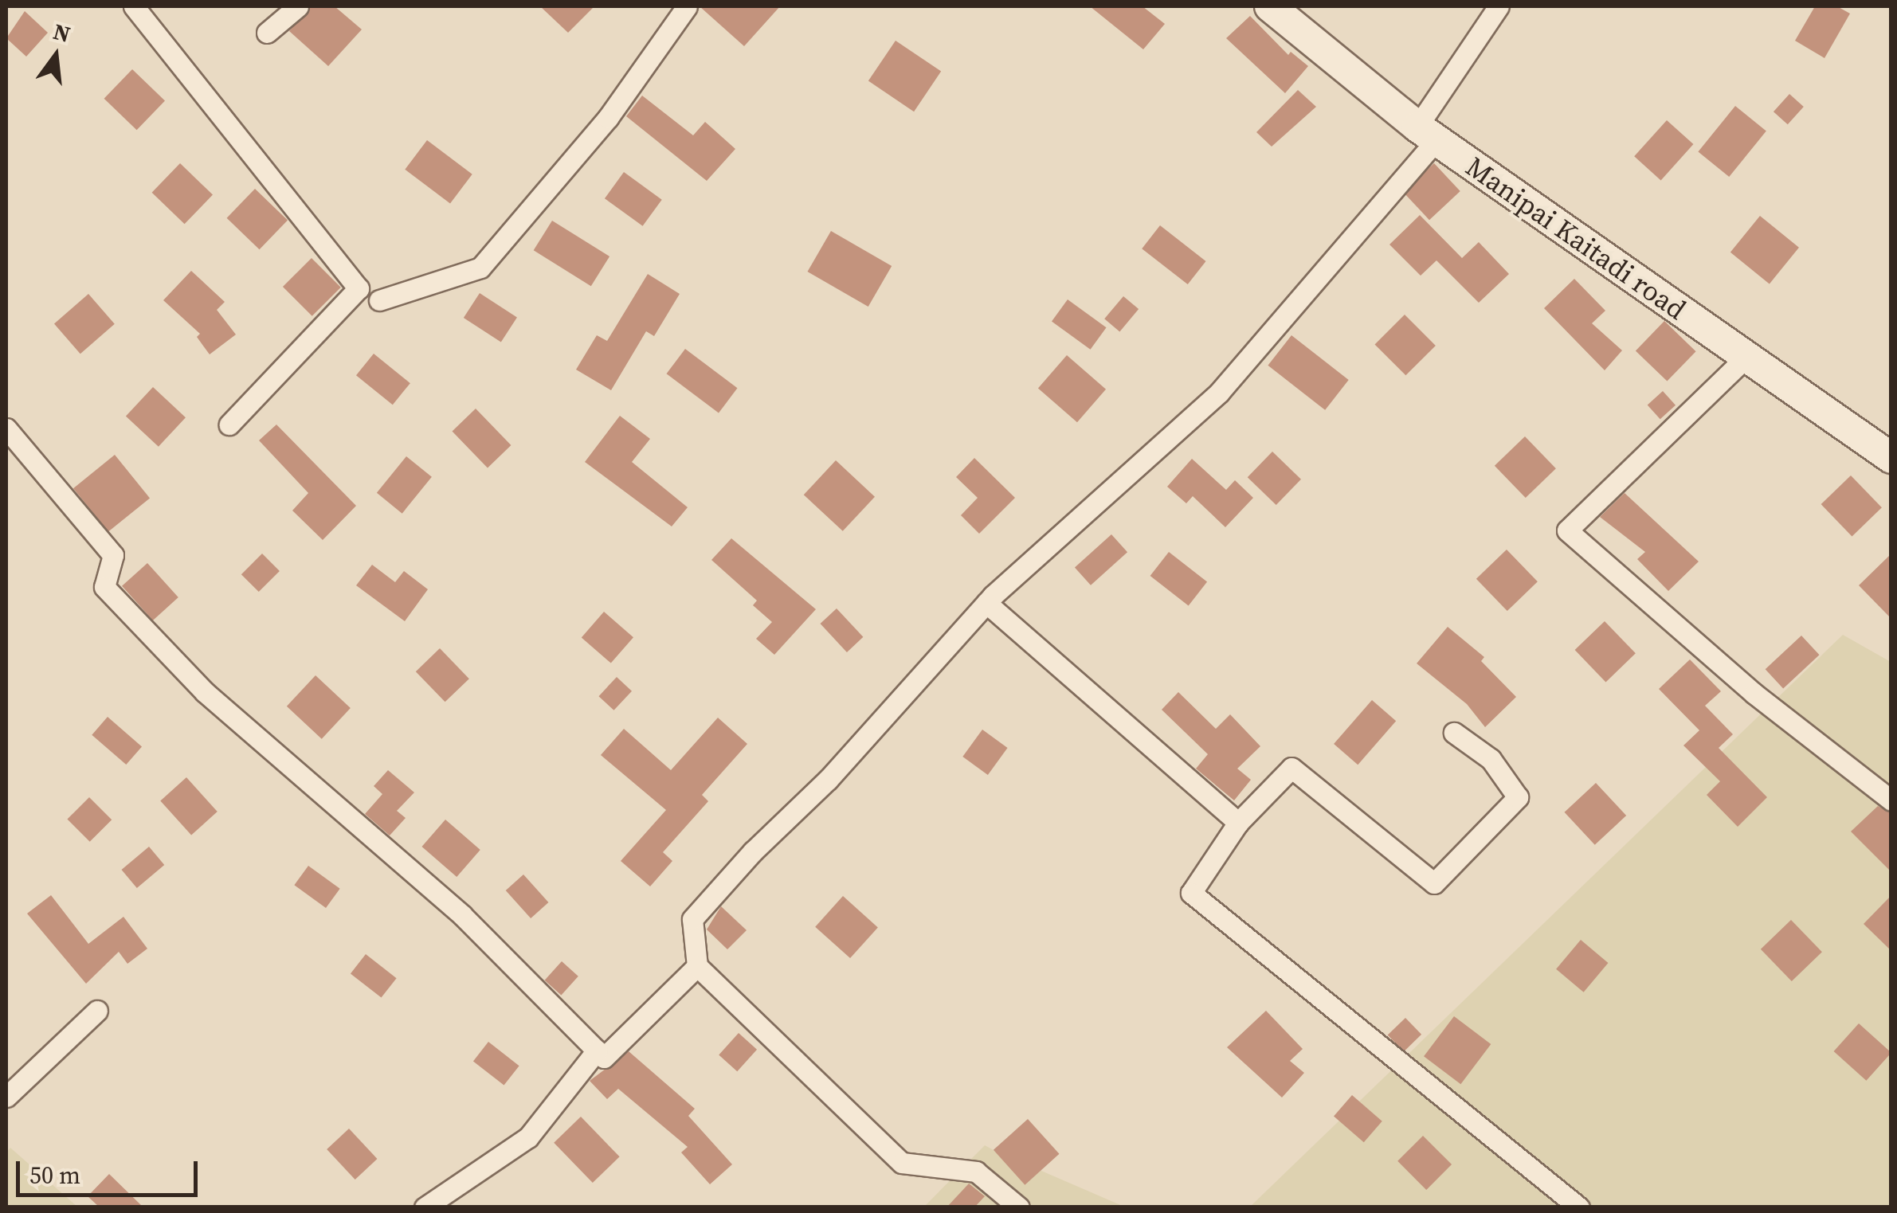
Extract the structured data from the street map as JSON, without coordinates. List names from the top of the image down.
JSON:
{
  "streets": {
    "main road": ["Manipai Kaitadi road"]
  },
  "scale_bar": "50 m",
  "north": "top"
}
